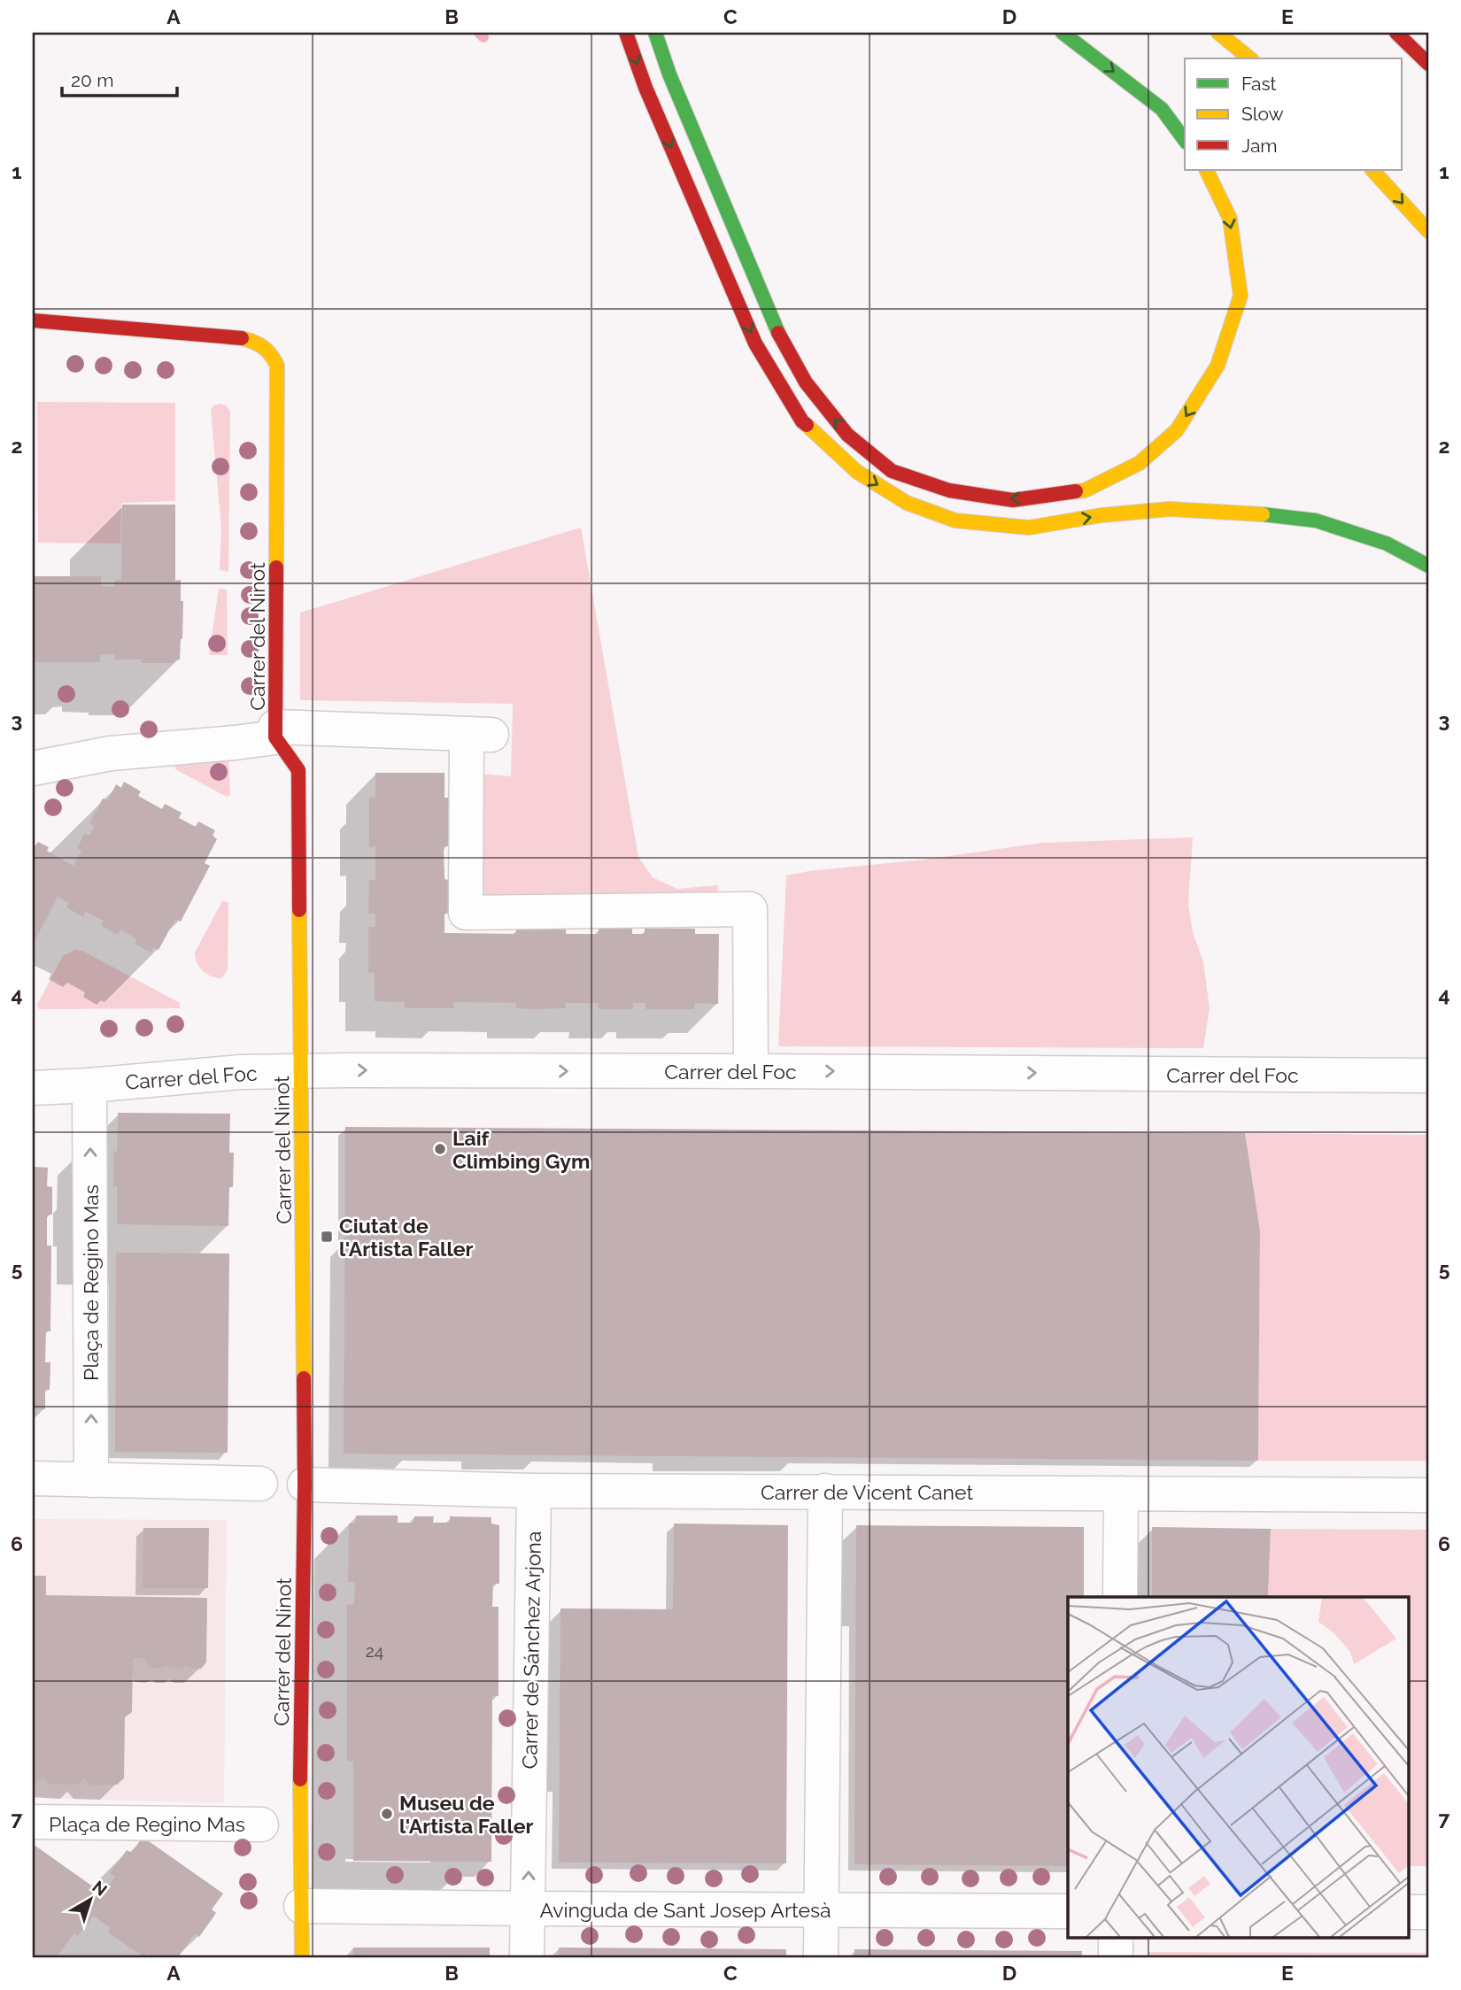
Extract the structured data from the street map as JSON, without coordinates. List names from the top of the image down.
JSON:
{
  "streets": {
    "main road": ["Carrer del Ninot"],
    "street": [
      "Carrer del Foc",
      "Plaça de Regino Mas",
      "Carrer de Vicent Canet",
      "Carrer de Sánchez Arjona",
      "Avinguda de Sant Josep Artesà"
    ]
  },
  "crossings": [
    ["Carrer del Ninot", "Carrer del Foc"],
    ["Carrer del Ninot", "Carrer de Vicent Canet"],
    ["Carrer del Ninot", "Avinguda de Sant Josep Artesà"],
    ["Carrer del Foc", "Plaça de Regino Mas"],
    ["Carrer de Vicent Canet", "Carrer de Sánchez Arjona"],
    ["Carrer de Sánchez Arjona", "Avinguda de Sant Josep Artesà"]
  ],
  "one_way": ["Carrer del Foc", "Plaça de Regino Mas"],
  "places": {
    "other": ["Laif Climbing Gym", "Museu de l'Artista Faller"],
    "transit": ["Ciutat de l'Artista Faller"]
  },
  "house_numbers": ["24"],
  "legend": ["Fast", "Slow", "Jam"],
  "scale_bar": "20 m",
  "north": "top right",
  "grid": {
    "columns": [
      "A",
      "B",
      "C",
      "D",
      "E"
    ],
    "rows": [
      "1",
      "2",
      "3",
      "4",
      "5",
      "6",
      "7"
    ]
  }
}
